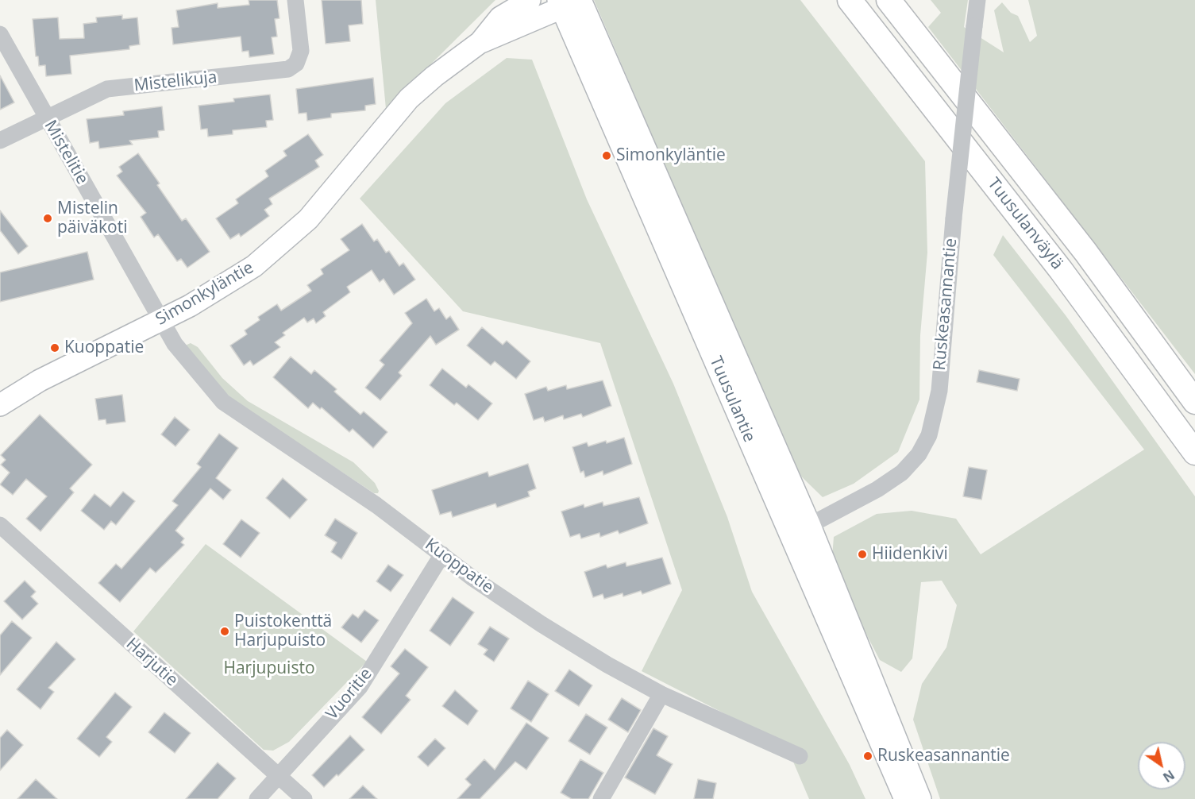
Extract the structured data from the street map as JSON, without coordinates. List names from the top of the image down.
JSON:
{
  "streets": {
    "highway": ["Tuusulanväylä"],
    "main road": ["Simonkyläntie", "Tuusulantie"],
    "street": [
      "Mistelikuja",
      "Mistelitie",
      "Ruskeasannantie",
      "Kuoppatie",
      "Harjutie",
      "Vuoritie"
    ]
  },
  "crossings": [
    ["Mistelikuja", "Mistelitie"],
    ["Mistelitie", "Simonkyläntie"],
    ["Mistelitie", "Kuoppatie"],
    ["Simonkyläntie", "Tuusulantie"],
    ["Simonkyläntie", "Kuoppatie"],
    ["Ruskeasannantie", "Tuusulantie"],
    ["Kuoppatie", "Vuoritie"],
    ["Harjutie", "Vuoritie"]
  ],
  "parks": ["Harjupuisto"],
  "places": [
    "Simonkyläntie",
    "Mistelin päiväkoti",
    "Kuoppatie",
    "Hiidenkivi",
    "Puistokenttä Harjupuisto",
    "Ruskeasannantie"
  ],
  "north": "bottom right"
}
